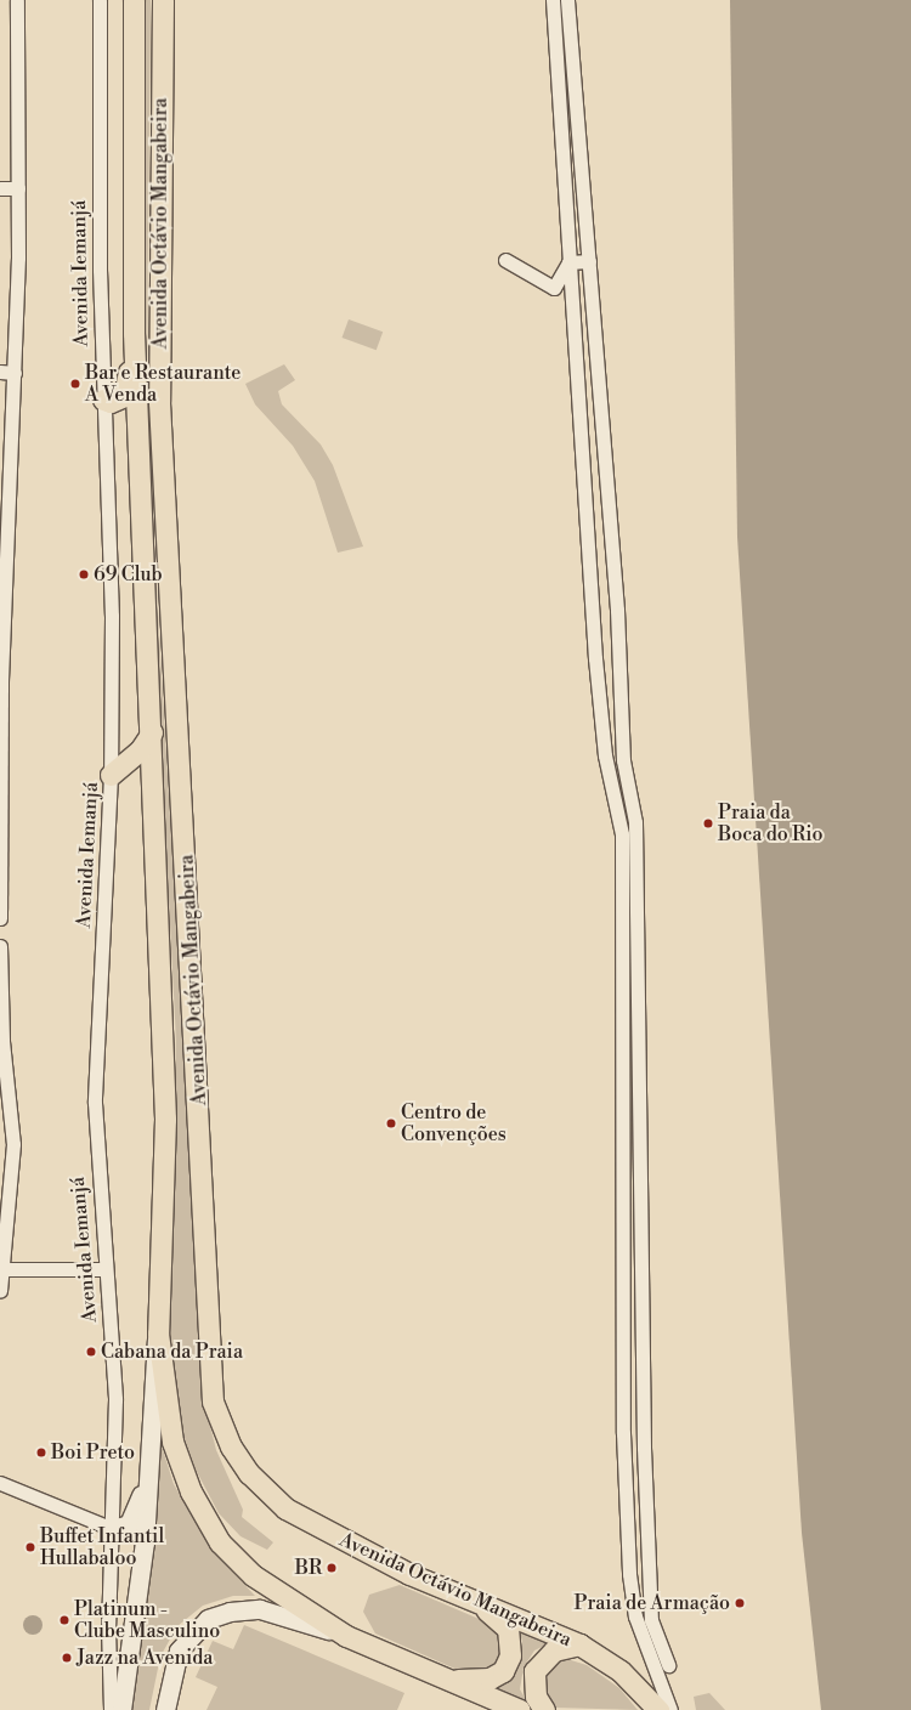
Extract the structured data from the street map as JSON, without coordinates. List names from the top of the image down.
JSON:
{
  "streets": {
    "main road": ["Avenida Octávio Mangabeira"],
    "street": ["Avenida Iemanjá"]
  },
  "places": [
    "Bar e Restaurante A Venda",
    "69 Club",
    "Praia da Boca do Rio",
    "Centro de Convenções",
    "Cabana da Praia",
    "Boi Preto",
    "Buffet Infantil Hullabaloo",
    "BR",
    "Praia de Armação",
    "Platinum - Clube Masculino",
    "Jazz na Avenida"
  ]
}
